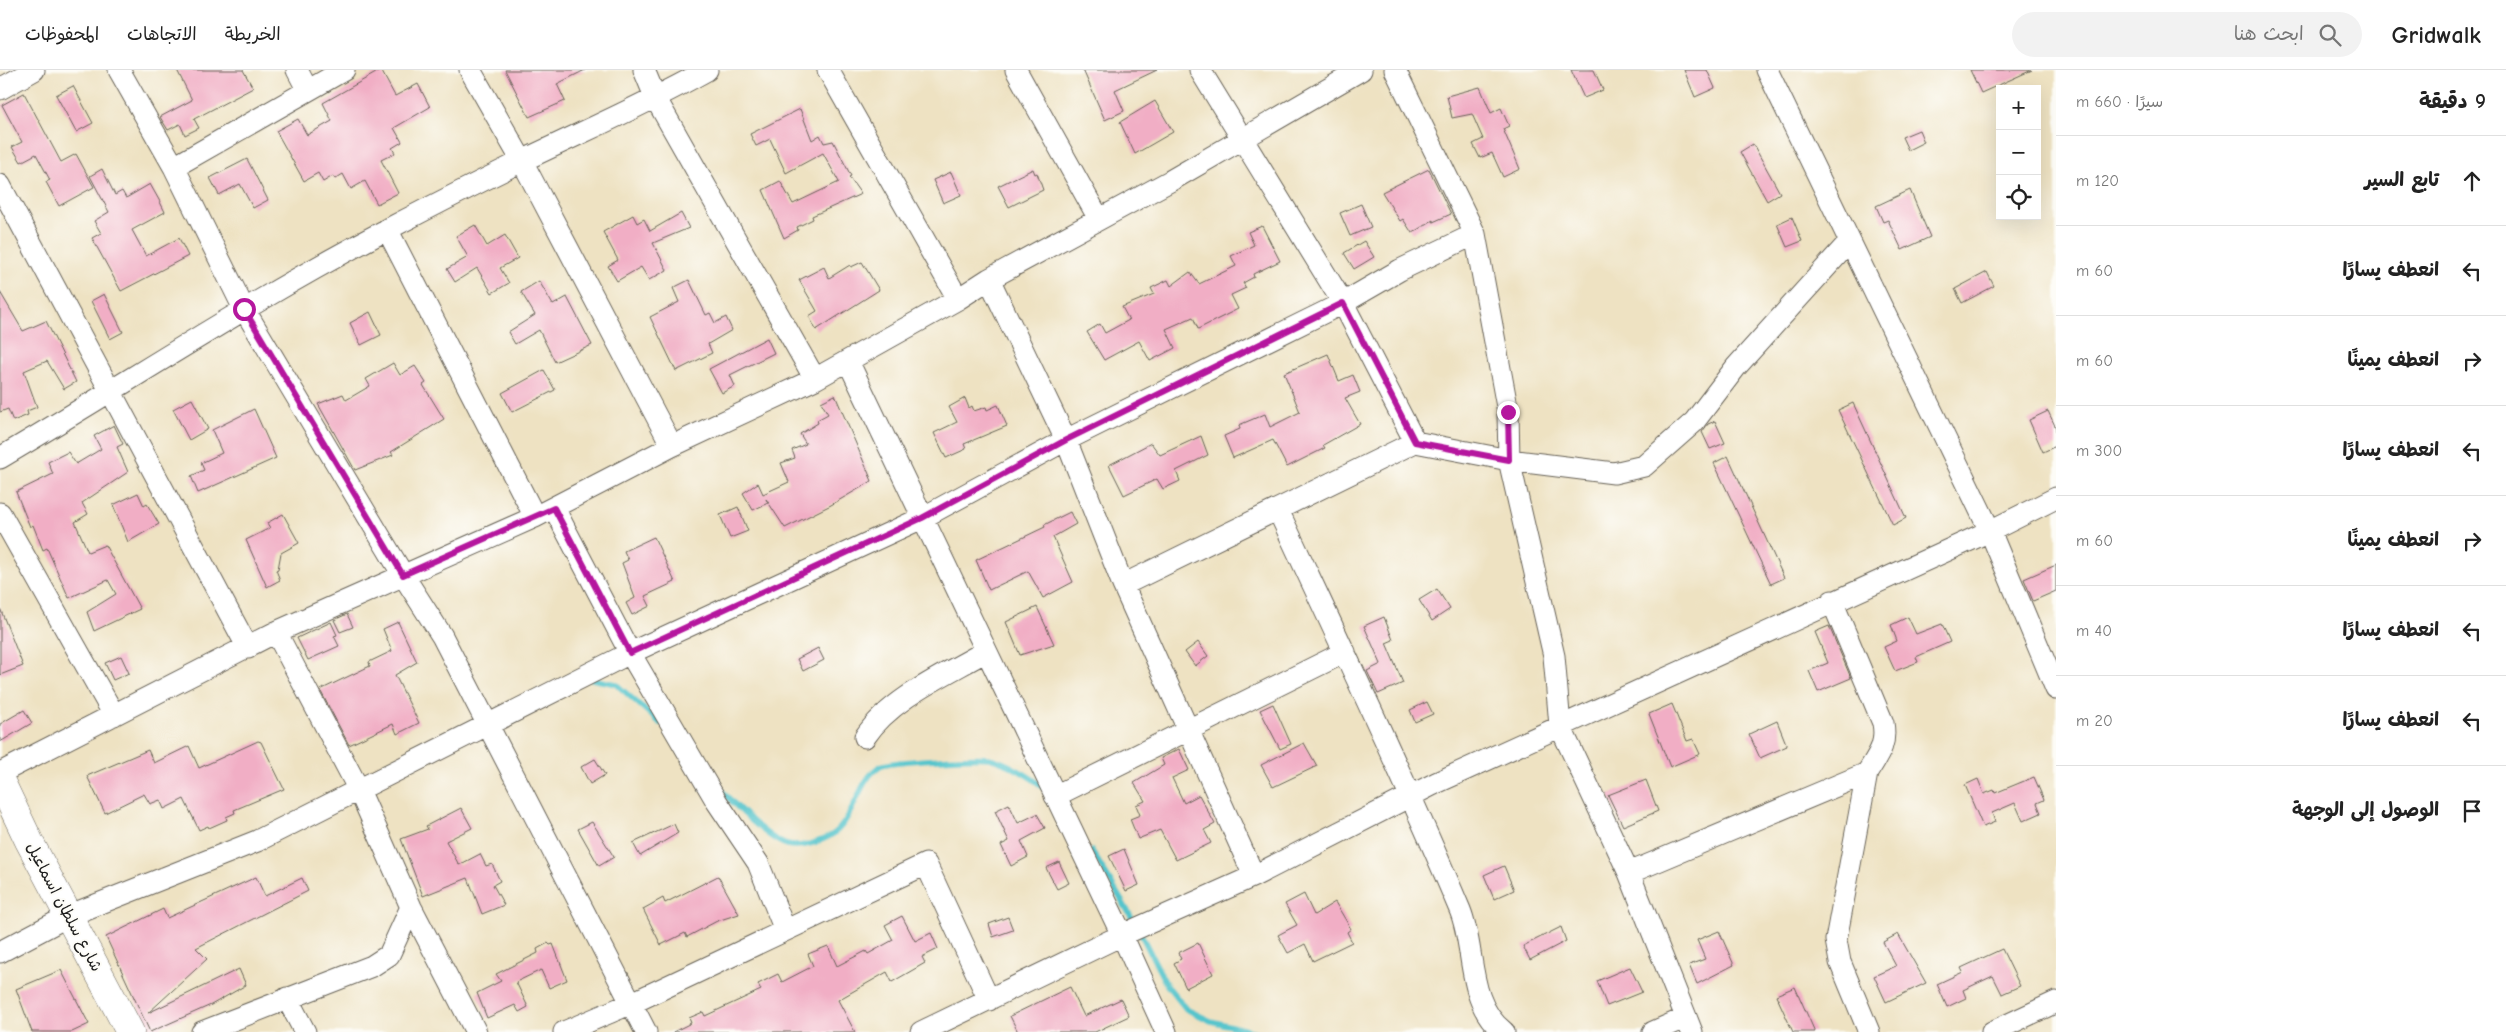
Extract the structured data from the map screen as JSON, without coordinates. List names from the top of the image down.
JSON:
{
  "streets": {
    "street": ["شارع سلطان اسماعيل"]
  },
  "page": {
    "header": "Gridwalk",
    "search": "ابحث هنا",
    "nav": ["الخريطة", "الاتجاهات", "المحفوظات"],
    "heading": ["9 دقيقة", "سيرًا · 660 m"],
    "map_buttons": ["+", "−"],
    "list": [
      ["تابع السير", "120 m"],
      ["انعطف يسارًا", "60 m"],
      ["انعطف يمينًا", "60 m"],
      ["انعطف يسارًا", "300 m"],
      ["انعطف يمينًا", "60 m"],
      ["انعطف يسارًا", "40 m"],
      ["انعطف يسارًا", "20 m"],
      "الوصول إلى الوجهة"
    ]
  }
}
